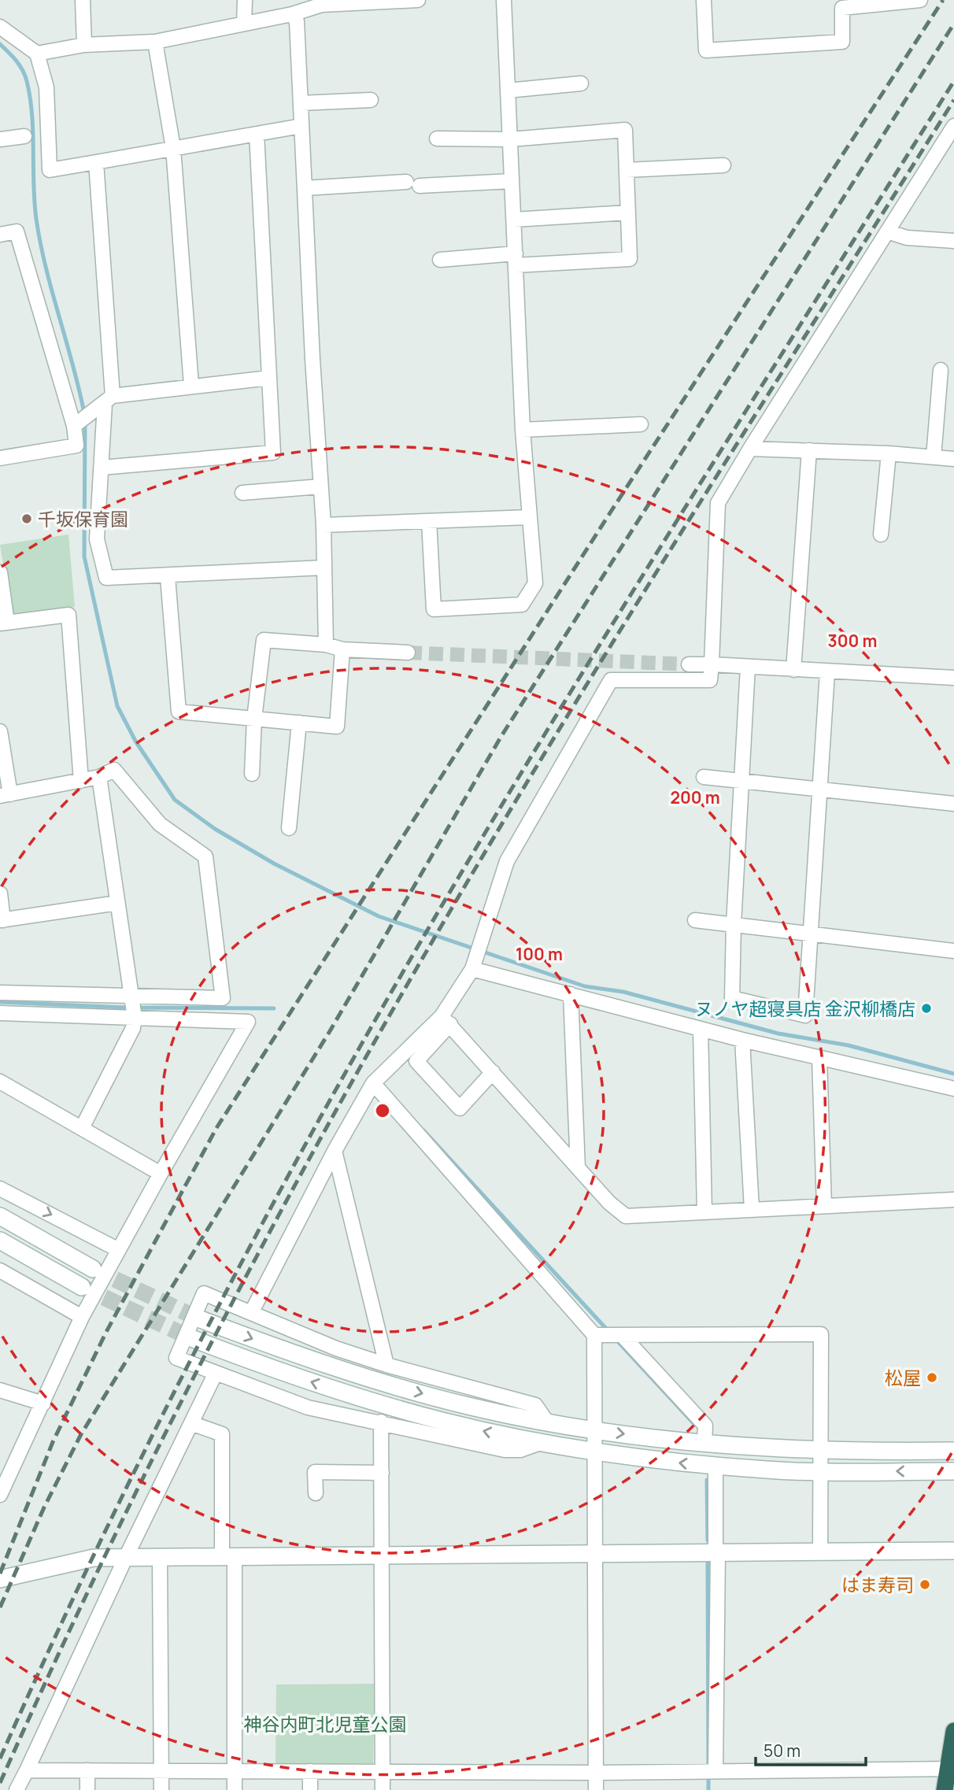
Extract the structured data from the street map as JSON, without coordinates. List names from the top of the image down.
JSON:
{
  "parks": ["神谷内町北児童公園"],
  "places": [
    "千坂保育園",
    "ヌノヤ超寝具店 金沢柳橋店",
    "松屋",
    "はま寿司"
  ],
  "scale_bar": "50 m",
  "rings": ["300 m", "200 m", "100 m"]
}
